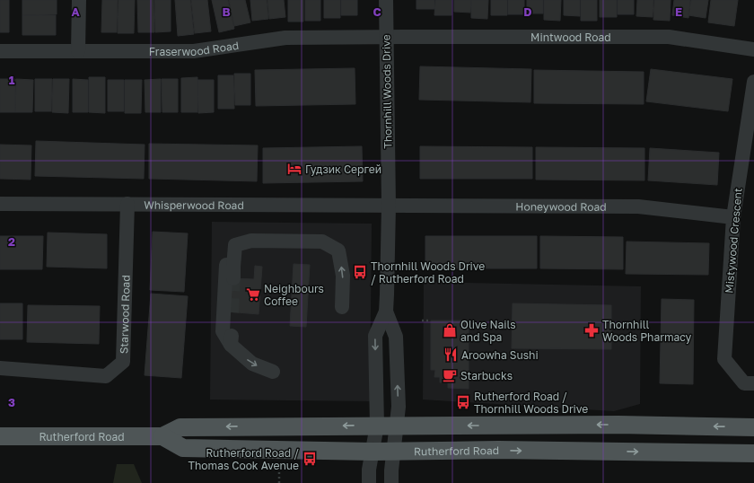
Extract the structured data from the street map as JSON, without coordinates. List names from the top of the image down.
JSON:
{
  "streets": {
    "main road": ["Rutherford Road"],
    "street": [
      "Mintwood Road",
      "Fraserwood Road",
      "Thornhill Woods Drive",
      "Whisperwood Road",
      "Honeywood Road",
      "Mistywood Crescent",
      "Starwood Road"
    ]
  },
  "crossings": [
    ["Mintwood Road", "Fraserwood Road"],
    ["Mintwood Road", "Thornhill Woods Drive"],
    ["Fraserwood Road", "Thornhill Woods Drive"],
    ["Thornhill Woods Drive", "Whisperwood Road"],
    ["Thornhill Woods Drive", "Honeywood Road"],
    ["Thornhill Woods Drive", "Rutherford Road"],
    ["Whisperwood Road", "Honeywood Road"],
    ["Whisperwood Road", "Starwood Road"],
    ["Honeywood Road", "Mistywood Crescent"]
  ],
  "places": {
    "hotel": ["Гудзик Сергей"],
    "bus stop": ["Thornhill Woods Drive / Rutherford Road", "Rutherford Road / Thornhill Woods Drive", "Rutherford Road / Thomas Cook Avenue"],
    "supermarket": ["Neighbours Coffee"],
    "shop": ["Olive Nails and Spa"],
    "pharmacy": ["Thornhill Woods Pharmacy"],
    "restaurant": ["Aroowha Sushi"],
    "cafe": ["Starbucks"]
  },
  "grid": {
    "columns": [
      "A",
      "B",
      "C",
      "D",
      "E"
    ],
    "rows": ["1", "2", "3"]
  }
}
